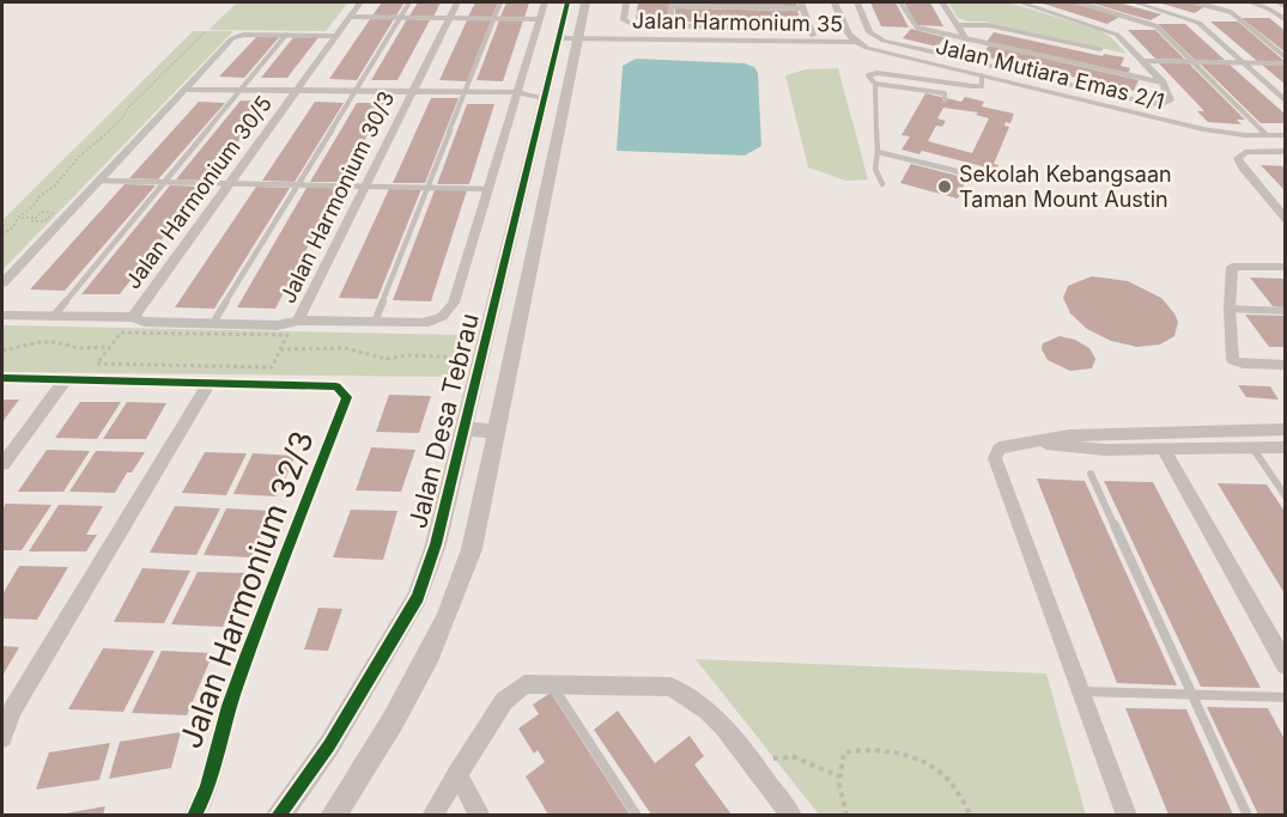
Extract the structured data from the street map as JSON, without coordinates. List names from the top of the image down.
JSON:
{
  "streets": {
    "street": [
      "Jalan Harmonium 35",
      "Jalan Mutiara Emas 2/1",
      "Jalan Harmonium 30/5",
      "Jalan Harmonium 30/3",
      "Jalan Desa Tebrau",
      "Jalan Harmonium 32/3"
    ]
  },
  "crossings": [
    ["Jalan Harmonium 35", "Jalan Mutiara Emas 2/1"],
    ["Jalan Harmonium 35", "Jalan Desa Tebrau"]
  ],
  "places": ["Sekolah Kebangsaan Taman Mount Austin"]
}
